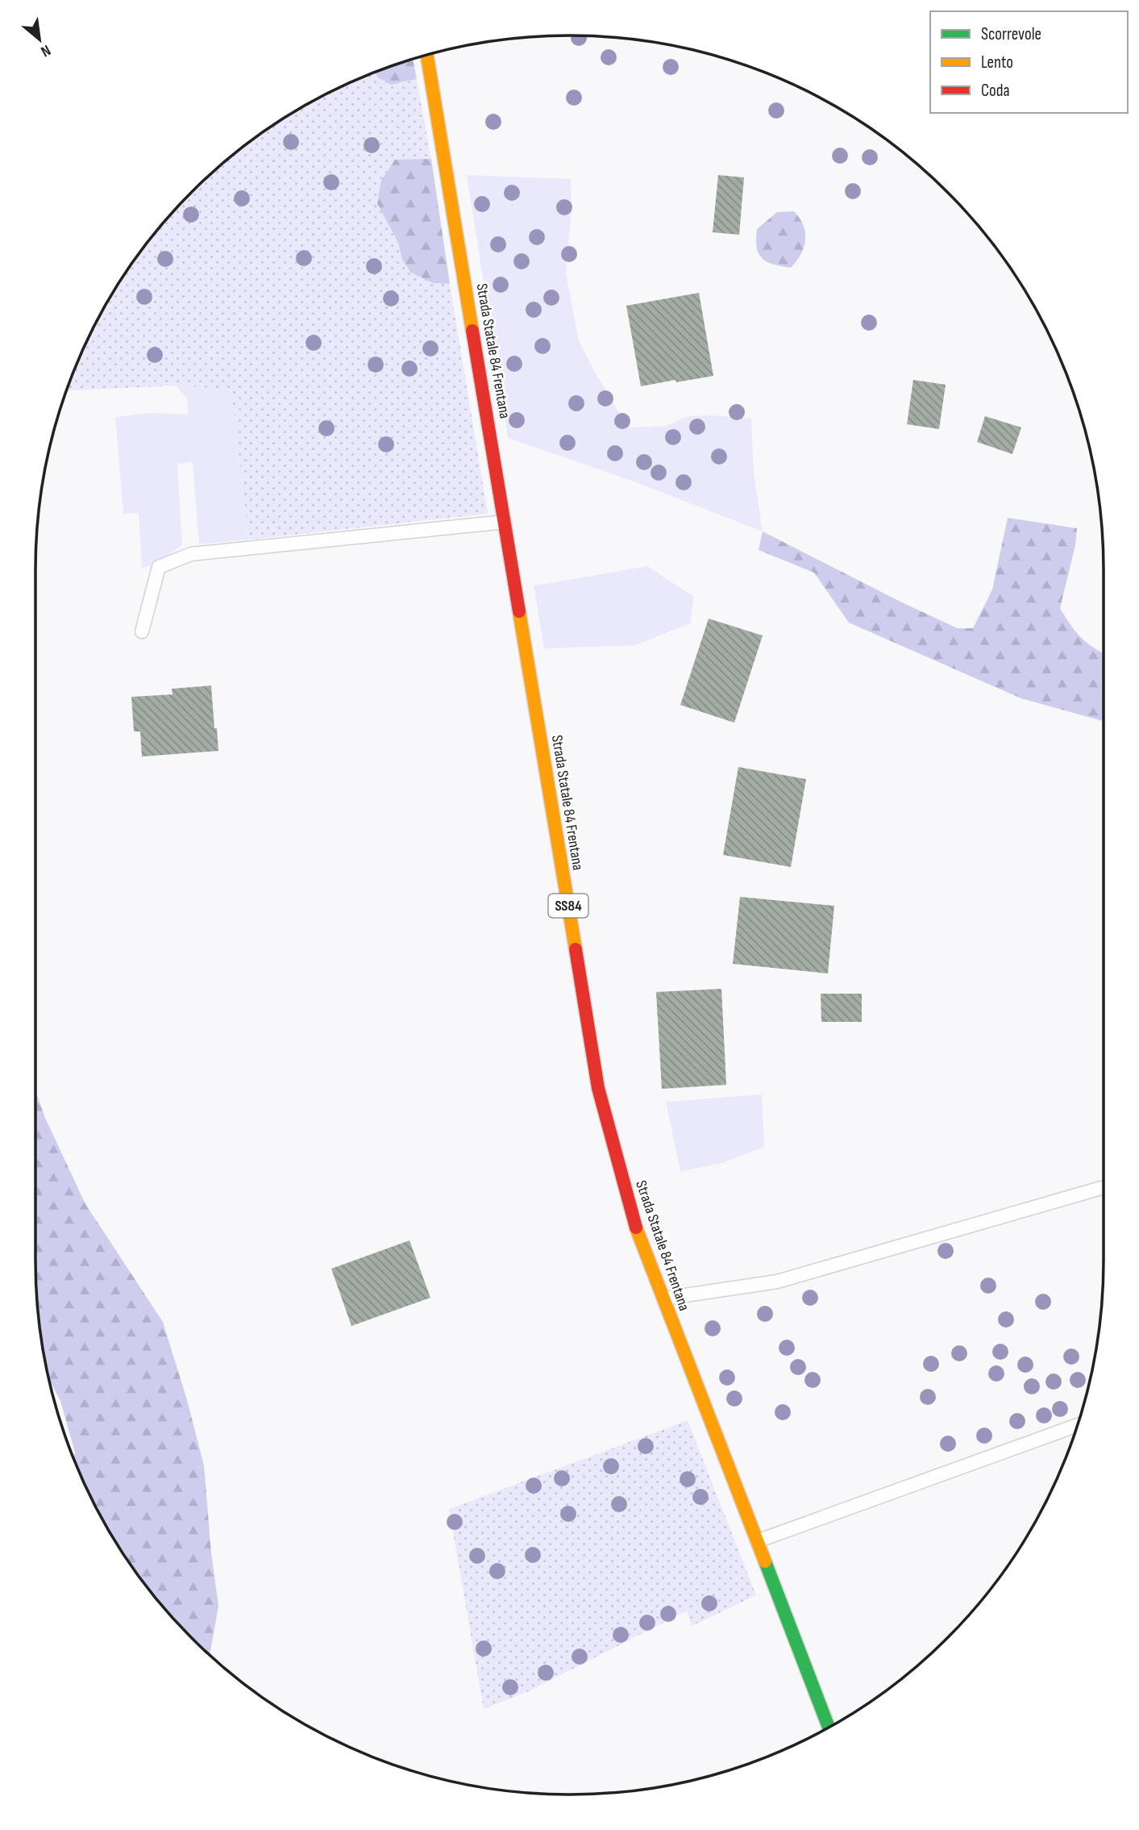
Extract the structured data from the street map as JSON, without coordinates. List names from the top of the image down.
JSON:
{
  "streets": {
    "main road": ["Strada Statale 84 Frentana", "SS84"]
  },
  "legend": ["Scorrevole", "Lento", "Coda"],
  "north": "bottom right"
}
